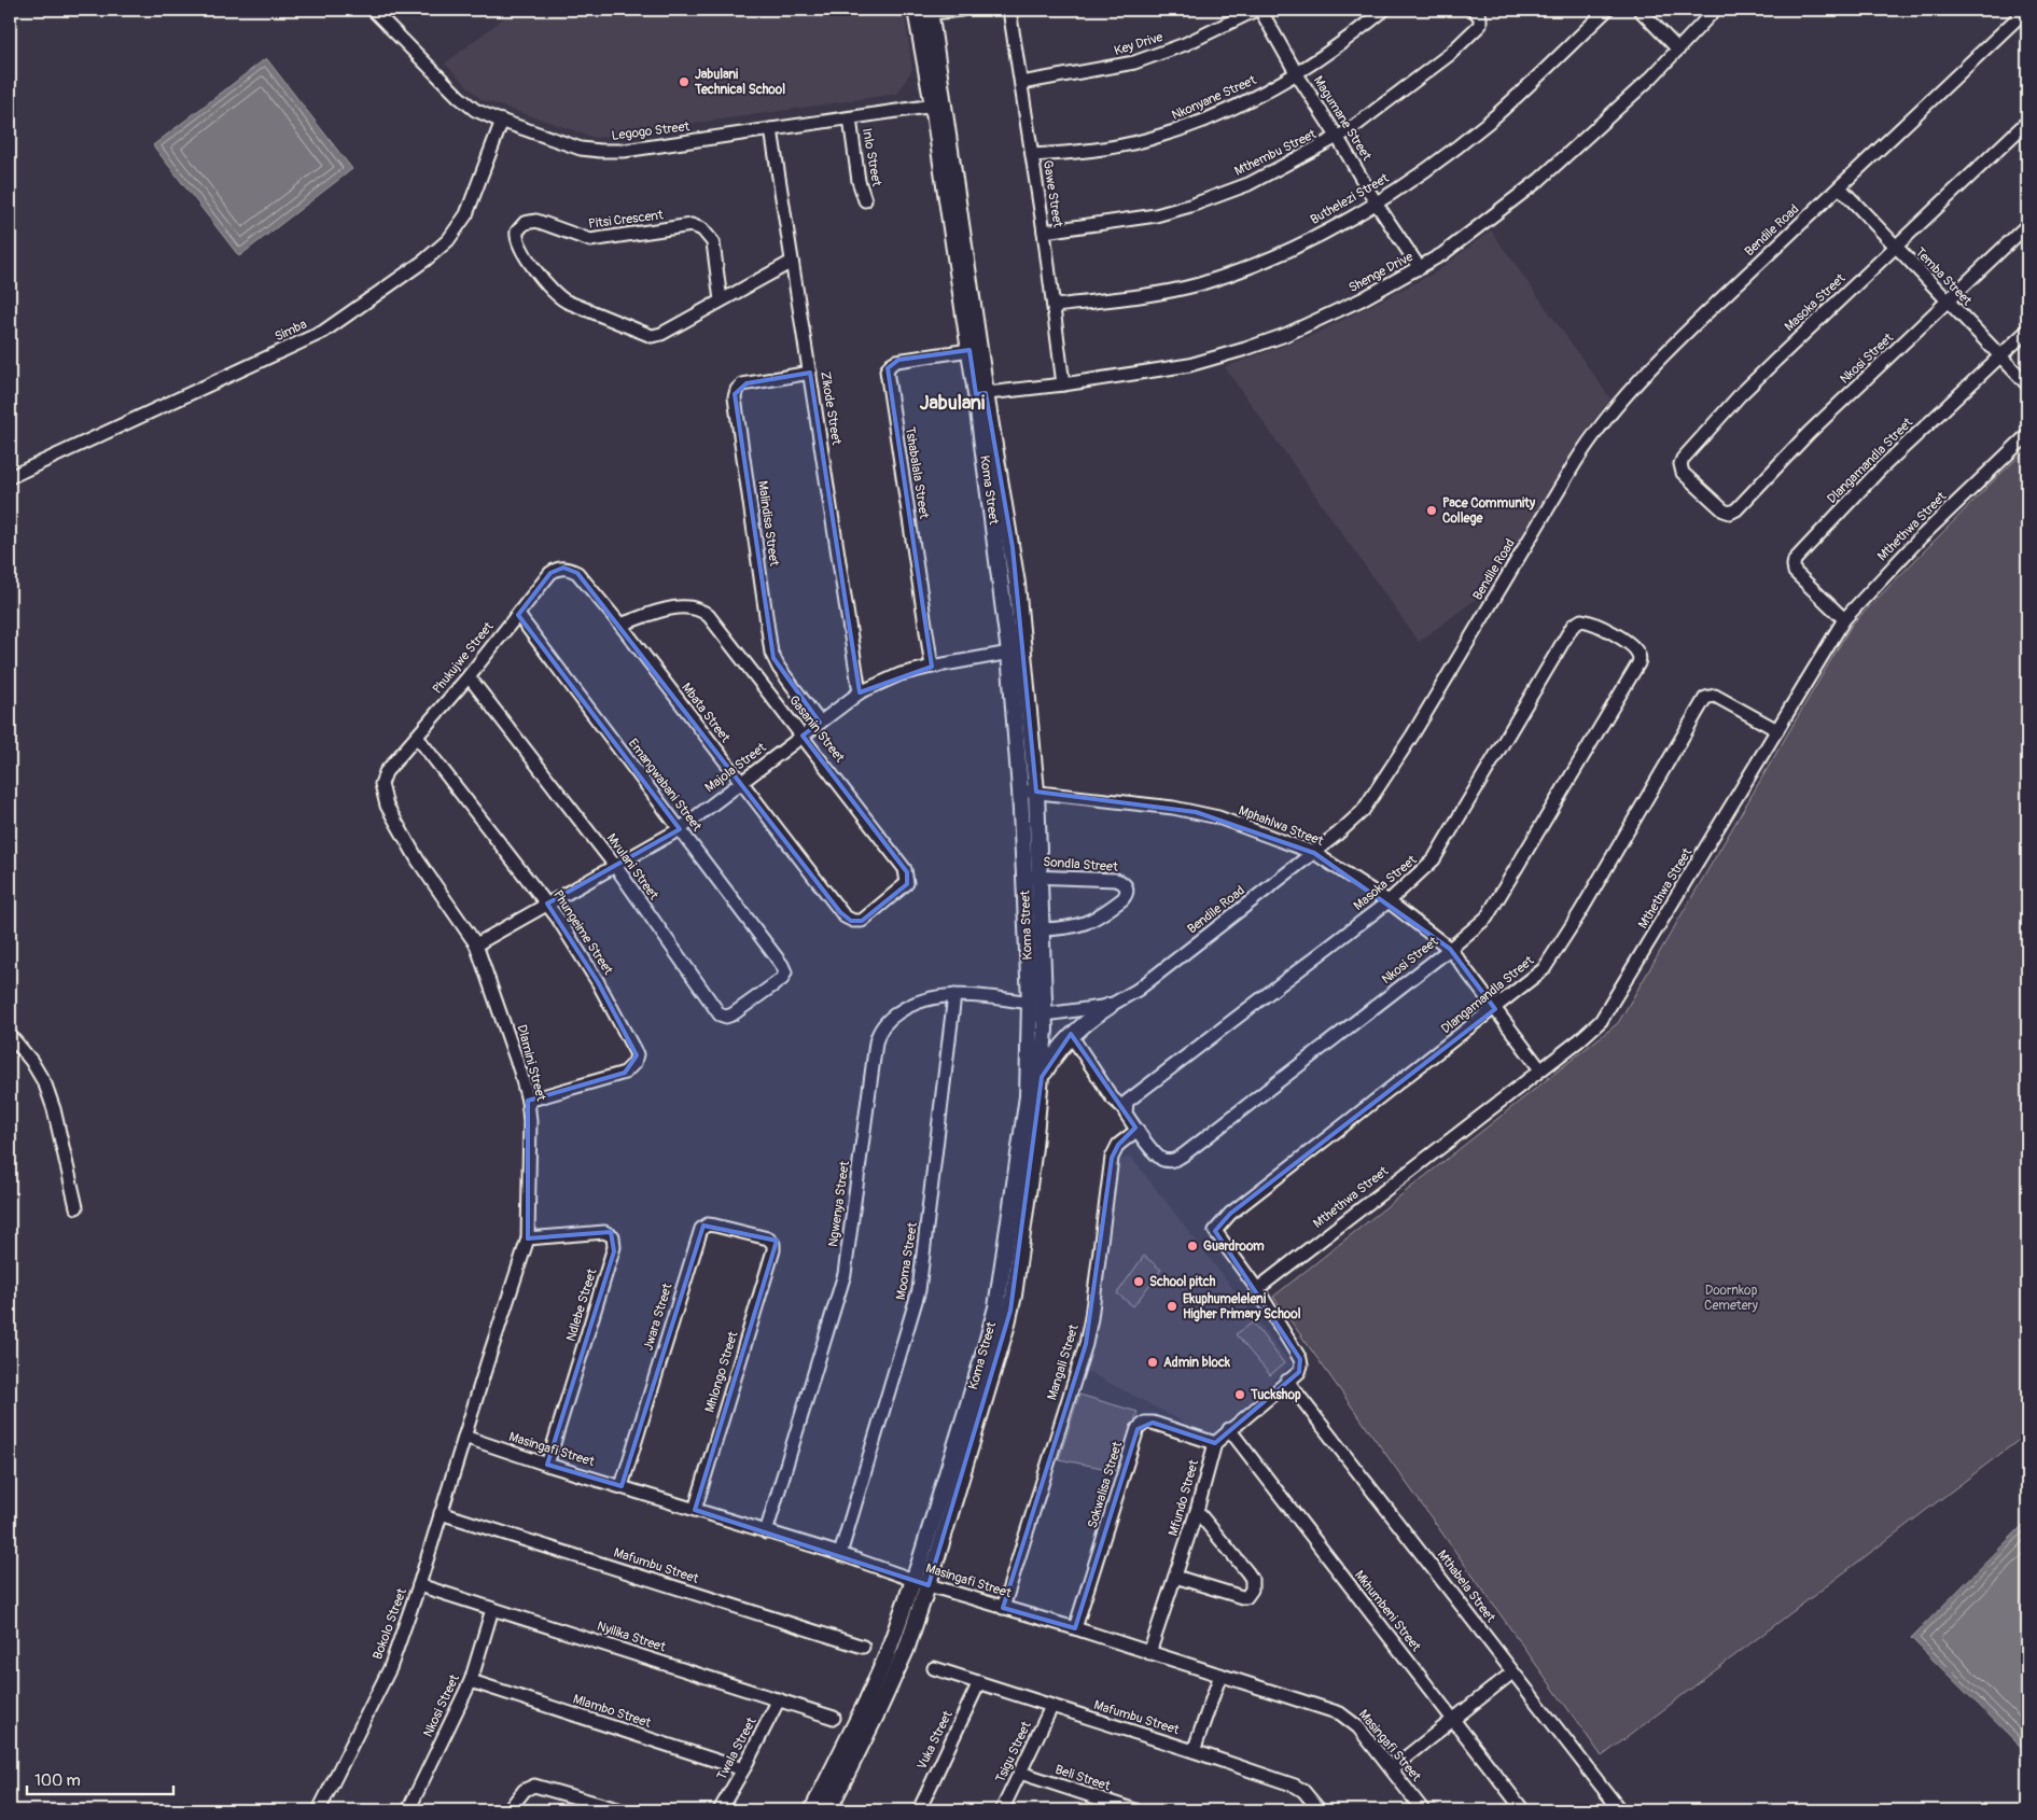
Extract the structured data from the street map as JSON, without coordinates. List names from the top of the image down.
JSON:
{
  "streets": {
    "main road": ["Koma Street"],
    "street": [
      "Key Drive",
      "Nkonyane Street",
      "Magumane Street",
      "Legogo Street",
      "Mthembu Street",
      "Inlo Street",
      "Gawe Street",
      "Buthelezi Street",
      "Pitsi Crescent",
      "Bendile Road",
      "Shenge Drive",
      "Temba Street",
      "Masoka Street",
      "Simba",
      "Nkosi Street",
      "Zikode Street",
      "Dlangamandla Street",
      "Tshabalala Street",
      "Malindisa Street",
      "Mthethwa Street",
      "Phukujwe Street",
      "Mbata Street",
      "Gasanin Street",
      "Majola Street",
      "Emangwabani Street",
      "Mphahlwa Street",
      "Sondla Street",
      "Mvulani Street",
      "Phungeime Street",
      "Dlamini Street",
      "Ngwenya Street",
      "Mooma Street",
      "Ndlebe Street",
      "Jwara Street",
      "Mangali Street",
      "Mhlongo Street",
      "Masingafi Street",
      "Sokwalisa Street",
      "Mfundo Street",
      "Mafumbu Street",
      "Mthabela Street",
      "Mkhumbeni Street",
      "Bokolo Street",
      "Nyilika Street",
      "Mlambo Street",
      "Vuka Street",
      "Twala Street",
      "Tsigu Street",
      "Beli Street"
    ]
  },
  "crossings": [
    ["Key Drive", "Magumane Street"],
    ["Key Drive", "Gawe Street"],
    ["Nkonyane Street", "Magumane Street"],
    ["Nkonyane Street", "Gawe Street"],
    ["Magumane Street", "Mthembu Street"],
    ["Magumane Street", "Buthelezi Street"],
    ["Magumane Street", "Shenge Drive"],
    ["Legogo Street", "Inlo Street"],
    ["Legogo Street", "Simba"],
    ["Legogo Street", "Zikode Street"],
    ["Legogo Street", "Koma Street"],
    ["Mthembu Street", "Gawe Street"],
    ["Gawe Street", "Buthelezi Street"],
    ["Gawe Street", "Shenge Drive"],
    ["Pitsi Crescent", "Zikode Street"],
    ["Bendile Road", "Temba Street"],
    ["Bendile Road", "Koma Street"],
    ["Bendile Road", "Mphahlwa Street"],
    ["Bendile Road", "Ngwenya Street"],
    ["Shenge Drive", "Koma Street"],
    ["Temba Street", "Masoka Street"],
    ["Temba Street", "Nkosi Street"],
    ["Temba Street", "Dlangamandla Street"],
    ["Masoka Street", "Nkosi Street"],
    ["Masoka Street", "Mphahlwa Street"],
    ["Nkosi Street", "Mphahlwa Street"],
    ["Nkosi Street", "Mangali Street"],
    ["Nkosi Street", "Nyilika Street"],
    ["Nkosi Street", "Mlambo Street"],
    ["Zikode Street", "Malindisa Street"],
    ["Zikode Street", "Majola Street"],
    ["Dlangamandla Street", "Mthethwa Street"],
    ["Dlangamandla Street", "Mphahlwa Street"],
    ["Dlangamandla Street", "Mfundo Street"],
    ["Tshabalala Street", "Koma Street"],
    ["Tshabalala Street", "Majola Street"],
    ["Koma Street", "Majola Street"],
    ["Koma Street", "Mphahlwa Street"],
    ["Koma Street", "Sondla Street"],
    ["Koma Street", "Ngwenya Street"],
    ["Koma Street", "Masingafi Street"],
    ["Malindisa Street", "Majola Street"],
    ["Mthethwa Street", "Mphahlwa Street"],
    ["Mthethwa Street", "Mfundo Street"],
    ["Phukujwe Street", "Mbata Street"],
    ["Phukujwe Street", "Emangwabani Street"],
    ["Phukujwe Street", "Mvulani Street"],
    ["Phukujwe Street", "Phungeime Street"],
    ["Phukujwe Street", "Dlamini Street"],
    ["Mbata Street", "Gasanin Street"],
    ["Mbata Street", "Majola Street"],
    ["Gasanin Street", "Majola Street"],
    ["Majola Street", "Emangwabani Street"],
    ["Majola Street", "Mvulani Street"],
    ["Majola Street", "Phungeime Street"],
    ["Majola Street", "Dlamini Street"],
    ["Emangwabani Street", "Mvulani Street"],
    ["Phungeime Street", "Dlamini Street"],
    ["Dlamini Street", "Ndlebe Street"],
    ["Dlamini Street", "Masingafi Street"],
    ["Dlamini Street", "Bokolo Street"],
    ["Ngwenya Street", "Mooma Street"],
    ["Ngwenya Street", "Masingafi Street"],
    ["Mooma Street", "Masingafi Street"],
    ["Ndlebe Street", "Masingafi Street"],
    ["Jwara Street", "Mhlongo Street"],
    ["Jwara Street", "Masingafi Street"],
    ["Mangali Street", "Masingafi Street"],
    ["Mhlongo Street", "Masingafi Street"],
    ["Masingafi Street", "Sokwalisa Street"],
    ["Masingafi Street", "Mfundo Street"],
    ["Masingafi Street", "Bokolo Street"],
    ["Sokwalisa Street", "Mfundo Street"],
    ["Mfundo Street", "Mthabela Street"],
    ["Mfundo Street", "Mkhumbeni Street"],
    ["Mafumbu Street", "Bokolo Street"],
    ["Mafumbu Street", "Vuka Street"],
    ["Mafumbu Street", "Tsigu Street"],
    ["Bokolo Street", "Nyilika Street"],
    ["Nyilika Street", "Twala Street"],
    ["Mlambo Street", "Twala Street"],
    ["Tsigu Street", "Beli Street"]
  ],
  "districts": ["Jabulani"],
  "parks": ["Doornkop Cemetery"],
  "places": [
    "Jabulani Technical School",
    "Pace Community College",
    "Guardroom",
    "School pitch",
    "Ekuphumeleleni Higher Primary School",
    "Admin block",
    "Tuckshop"
  ],
  "scale_bar": "100 m"
}
